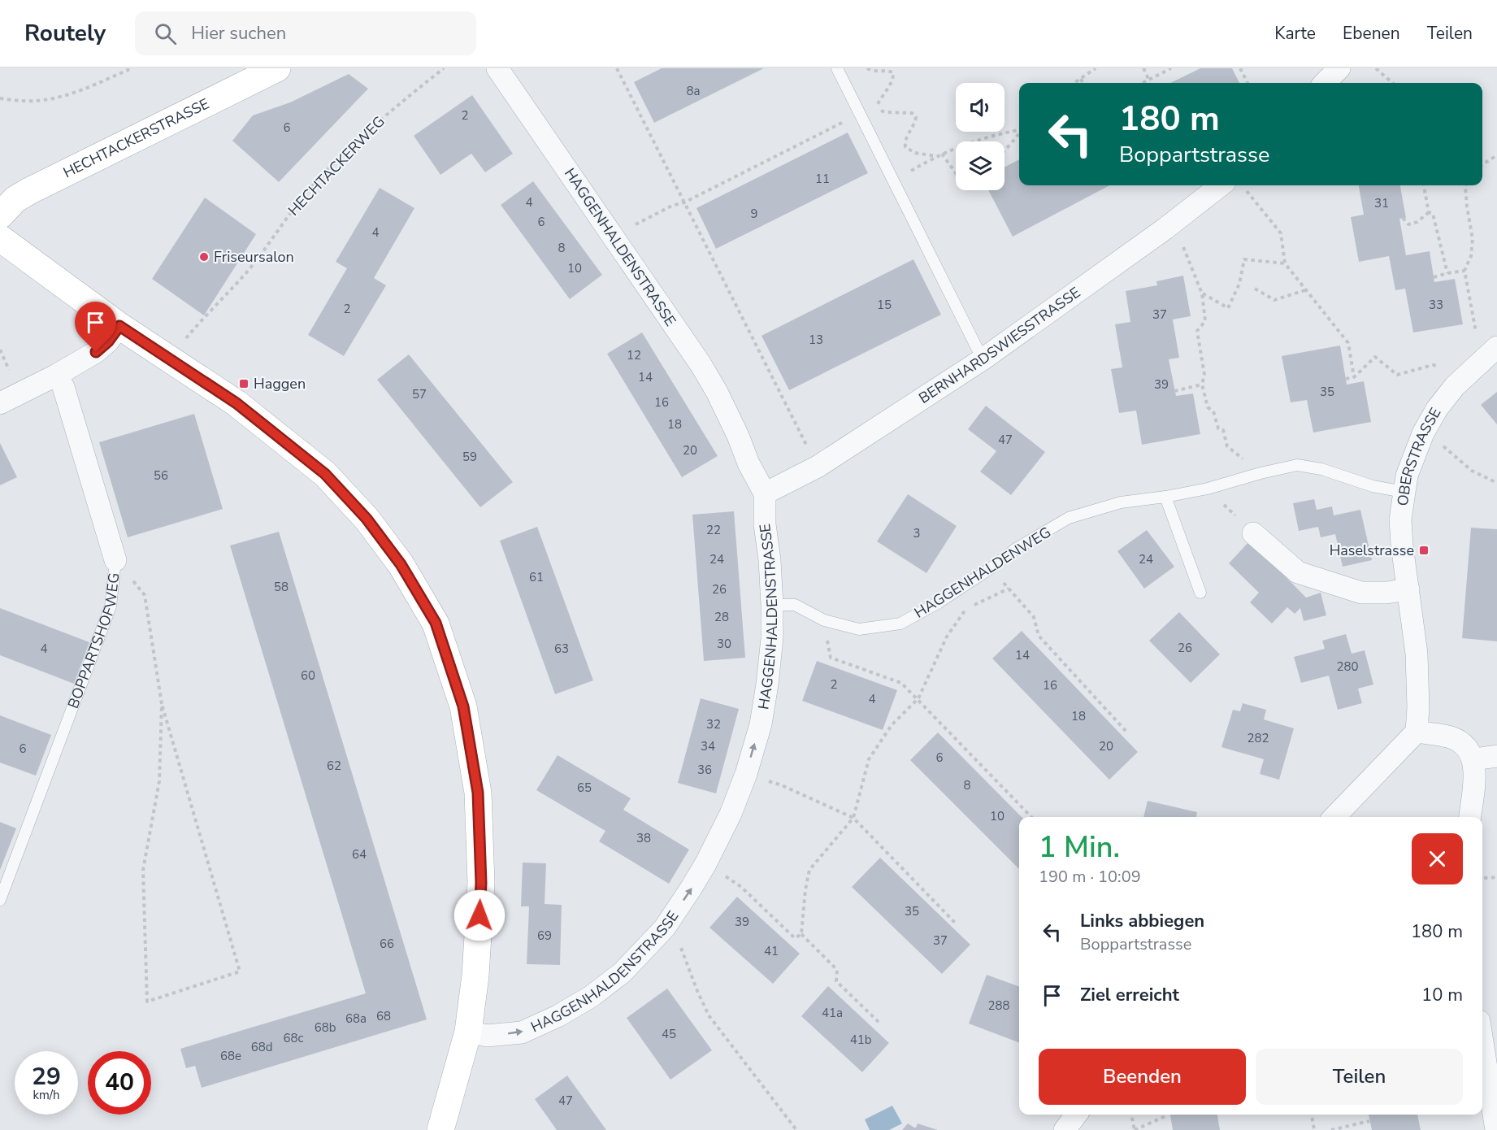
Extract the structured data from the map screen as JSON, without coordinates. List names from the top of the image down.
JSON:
{
  "streets": {
    "street": [
      "HECHTACKERSTRASSE",
      "HAGGENHALDENSTRASSE",
      "BERNHARDSWIESSTRASSE",
      "OBERSTRASSE",
      "BOPPARTSHOFWEG"
    ],
    "lane": ["HAGGENHALDENWEG"],
    "path": ["HECHTACKERWEG"]
  },
  "crossings": [
    ["HAGGENHALDENSTRASSE", "BERNHARDSWIESSTRASSE"],
    ["HAGGENHALDENSTRASSE", "HAGGENHALDENWEG"],
    ["OBERSTRASSE", "HAGGENHALDENWEG"]
  ],
  "one_way": ["HAGGENHALDENSTRASSE"],
  "places": {
    "other": ["Friseursalon"],
    "transit": ["Haggen", "Haselstrasse"]
  },
  "house_numbers": [
    "8a",
    "2",
    "6",
    "11",
    "4",
    "31",
    "9",
    "6",
    "4",
    "8",
    "10",
    "15",
    "33",
    "2",
    "37",
    "13",
    "12",
    "14",
    "39",
    "35",
    "57",
    "16",
    "18",
    "47",
    "20",
    "59",
    "56",
    "22",
    "3",
    "24",
    "24",
    "61",
    "58",
    "26",
    "28",
    "30",
    "26",
    "4",
    "63",
    "14",
    "280",
    "60",
    "2",
    "16",
    "4",
    "18",
    "32",
    "282",
    "34",
    "20",
    "6",
    "6",
    "62",
    "36",
    "8",
    "65",
    "10",
    "38",
    "64",
    "35",
    "39",
    "69",
    "37",
    "66",
    "41",
    "288",
    "41a",
    "68",
    "68a",
    "68b",
    "45",
    "68c",
    "41b",
    "68d",
    "68e",
    "47"
  ],
  "page": {
    "header": "Routely",
    "search": "Hier suchen",
    "nav": ["Karte", "Ebenen", "Teilen"],
    "turn": ["180 m", "Boppartstrasse"],
    "heading": ["1 Min.", "190 m · 10:09"],
    "list": [
      {
        "name": "Links abbiegen",
        "note": "Boppartstrasse",
        "value": "180 m"
      },
      {
        "name": "Ziel erreicht",
        "value": "10 m"
      }
    ],
    "buttons": ["Beenden", "Teilen"],
    "speed": "29 km/h",
    "limit": "40"
  }
}
